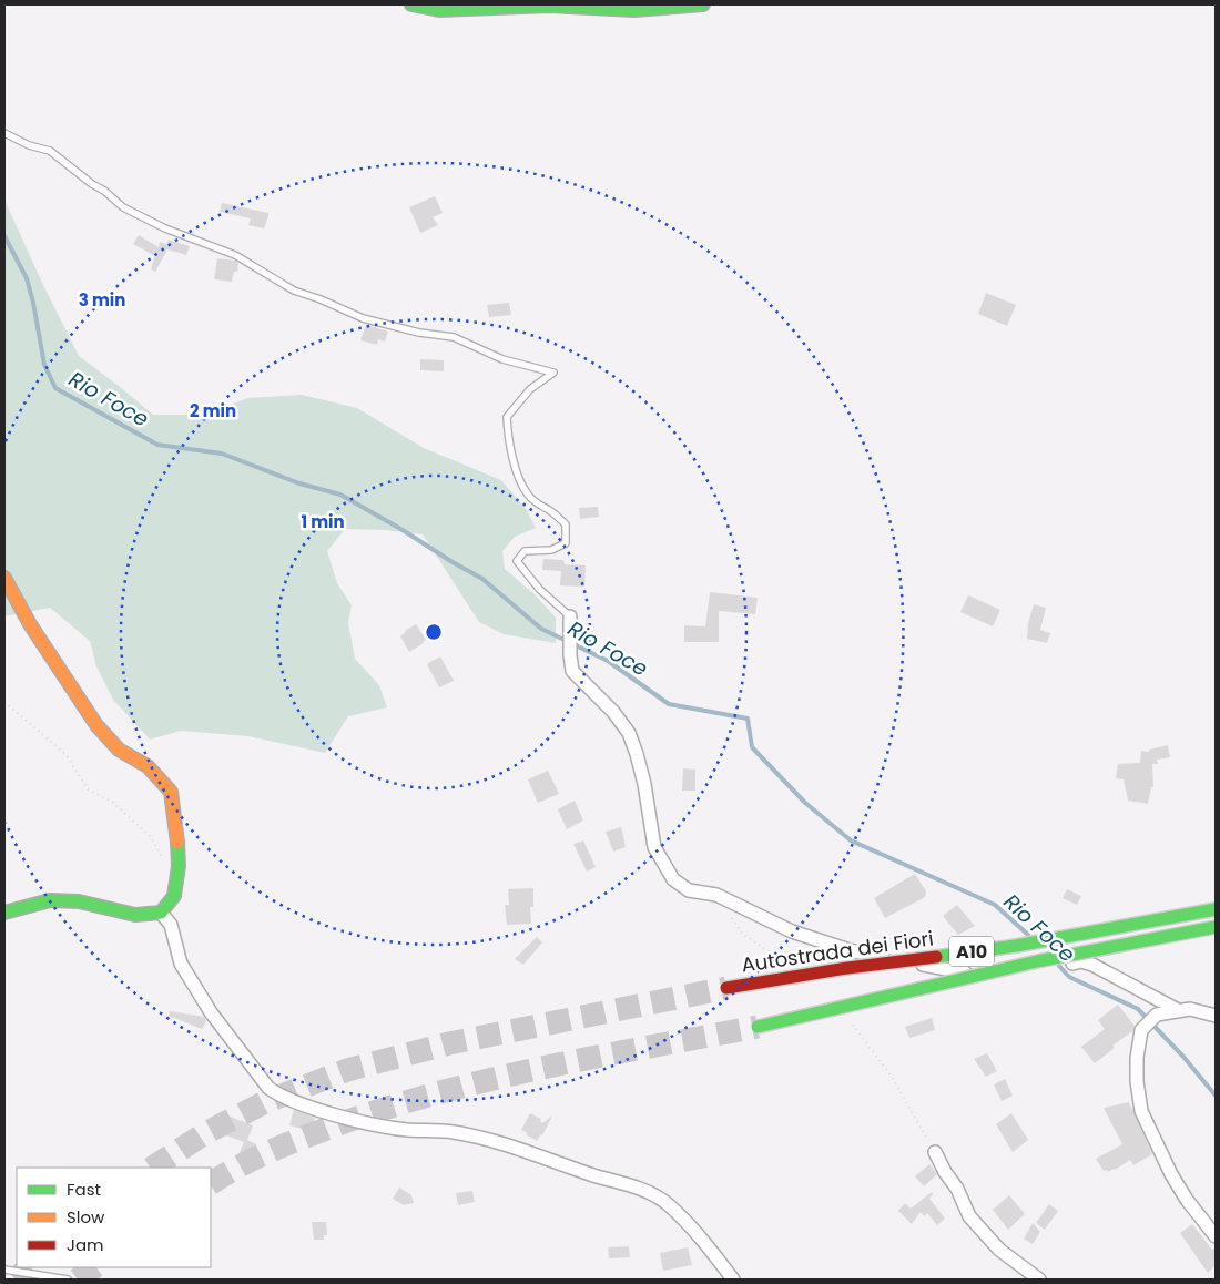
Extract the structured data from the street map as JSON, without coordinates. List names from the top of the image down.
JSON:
{
  "streets": {
    "main road": ["Autostrada dei Fiori", "A10"]
  },
  "water": ["Rio Foce"],
  "legend": ["Fast", "Slow", "Jam"],
  "rings": ["3 min", "2 min", "1 min"]
}
